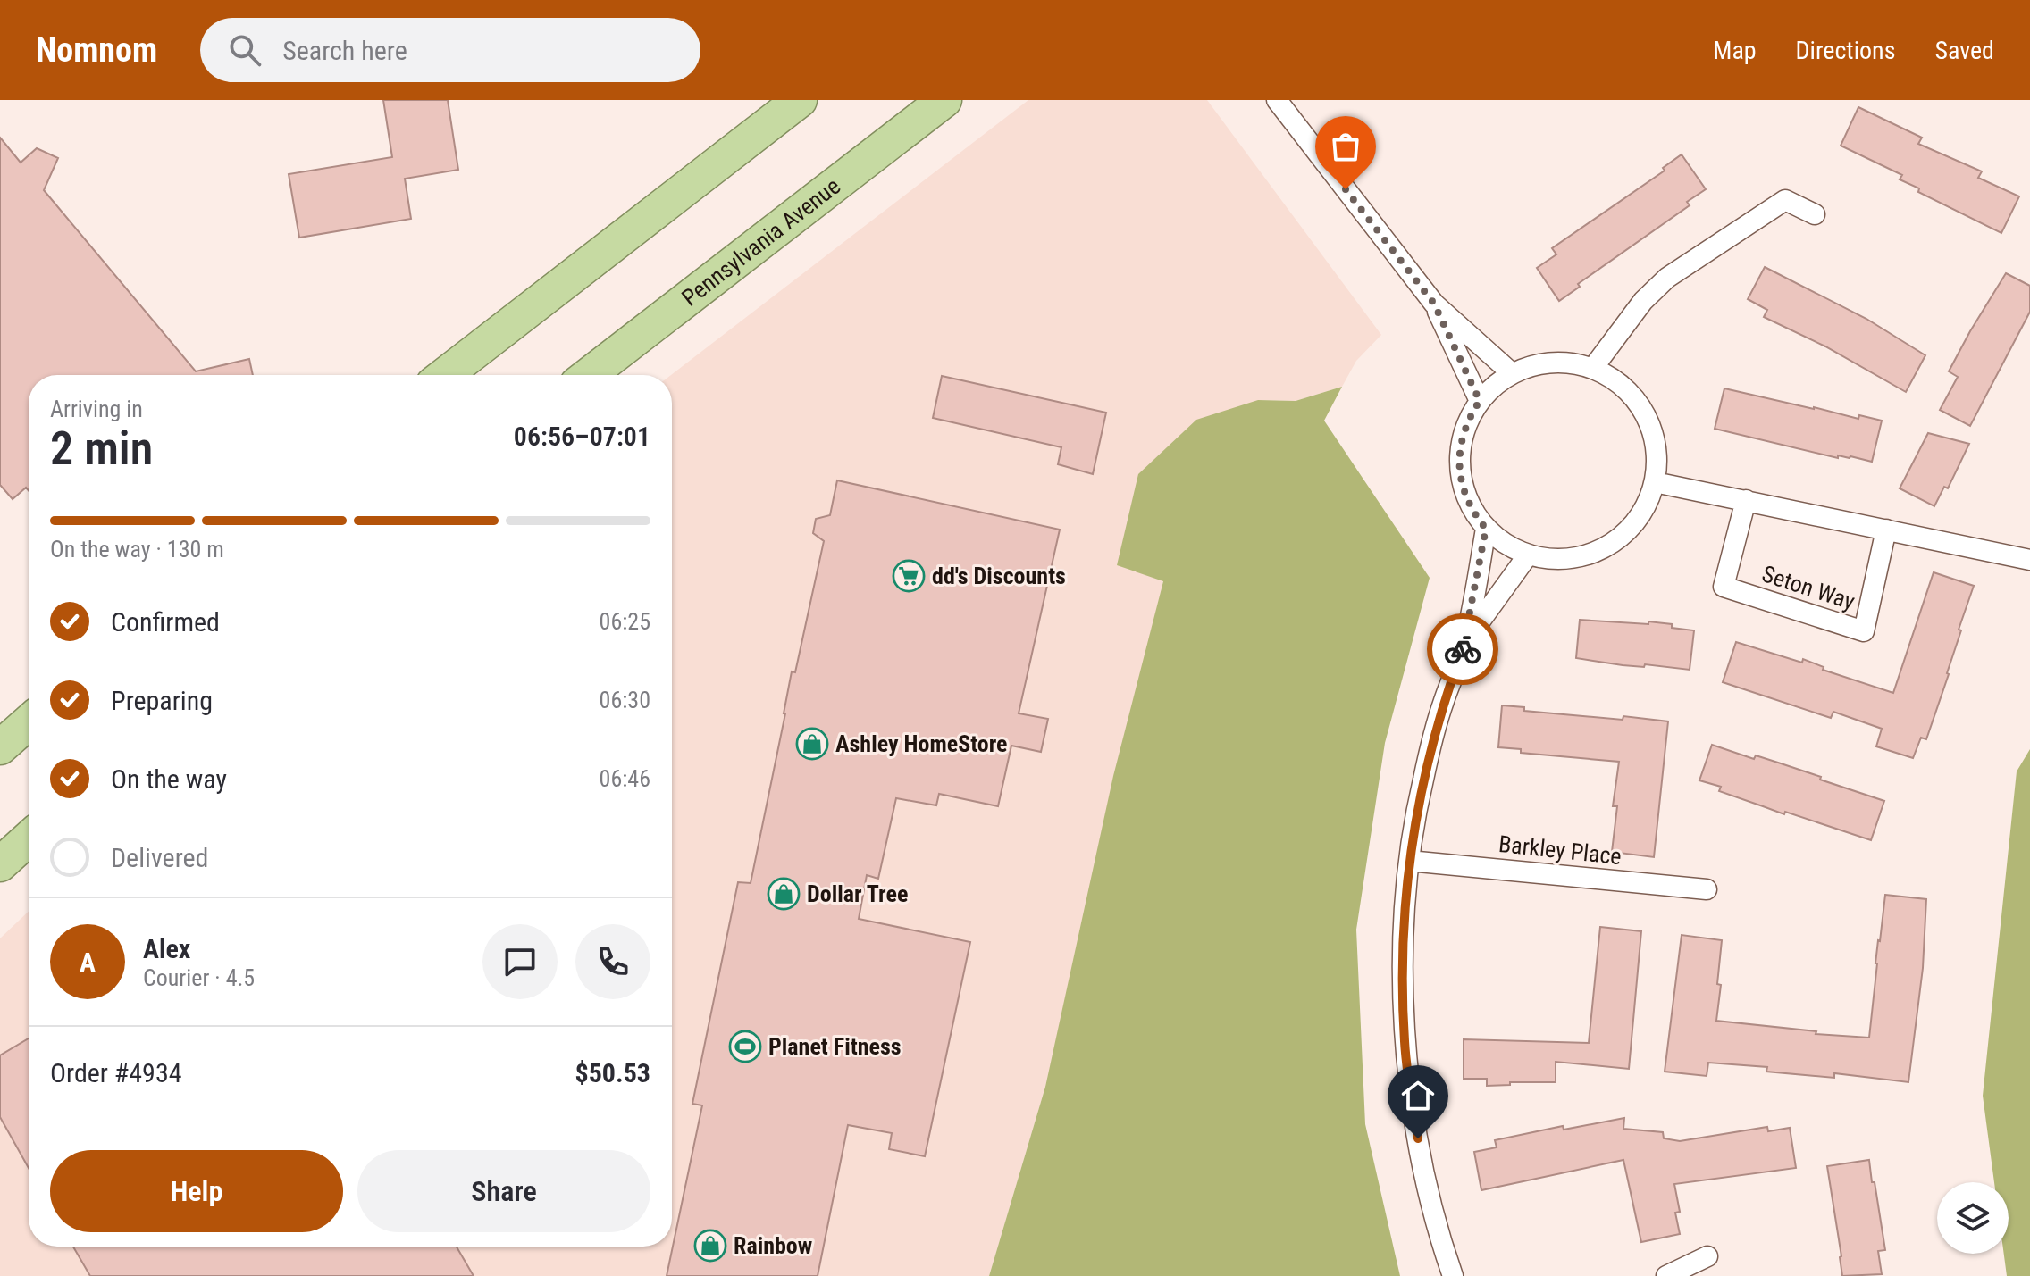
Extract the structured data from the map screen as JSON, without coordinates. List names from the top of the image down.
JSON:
{
  "streets": {
    "highway": ["Pennsylvania Avenue"],
    "street": ["Seton Way", "Barkley Place"]
  },
  "places": {
    "supermarket": ["dd's Discounts"],
    "shop": ["Ashley HomeStore", "Dollar Tree", "Rainbow"],
    "sports": ["Planet Fitness"]
  },
  "page": {
    "header": "Nomnom",
    "search": "Search here",
    "nav": ["Map", "Directions", "Saved"],
    "heading": ["2 min", "Arriving in", "06:56–07:01"],
    "panel": [
      "Alex",
      "Courier · 4.5",
      "Order #4934",
      "$50.53"
    ],
    "bar": "On the way · 130 m",
    "list": [
      ["Confirmed", "06:25"],
      ["Preparing", "06:30"],
      ["On the way", "06:46"],
      "Delivered"
    ],
    "round": "A",
    "buttons": ["Help", "Share"]
  }
}
